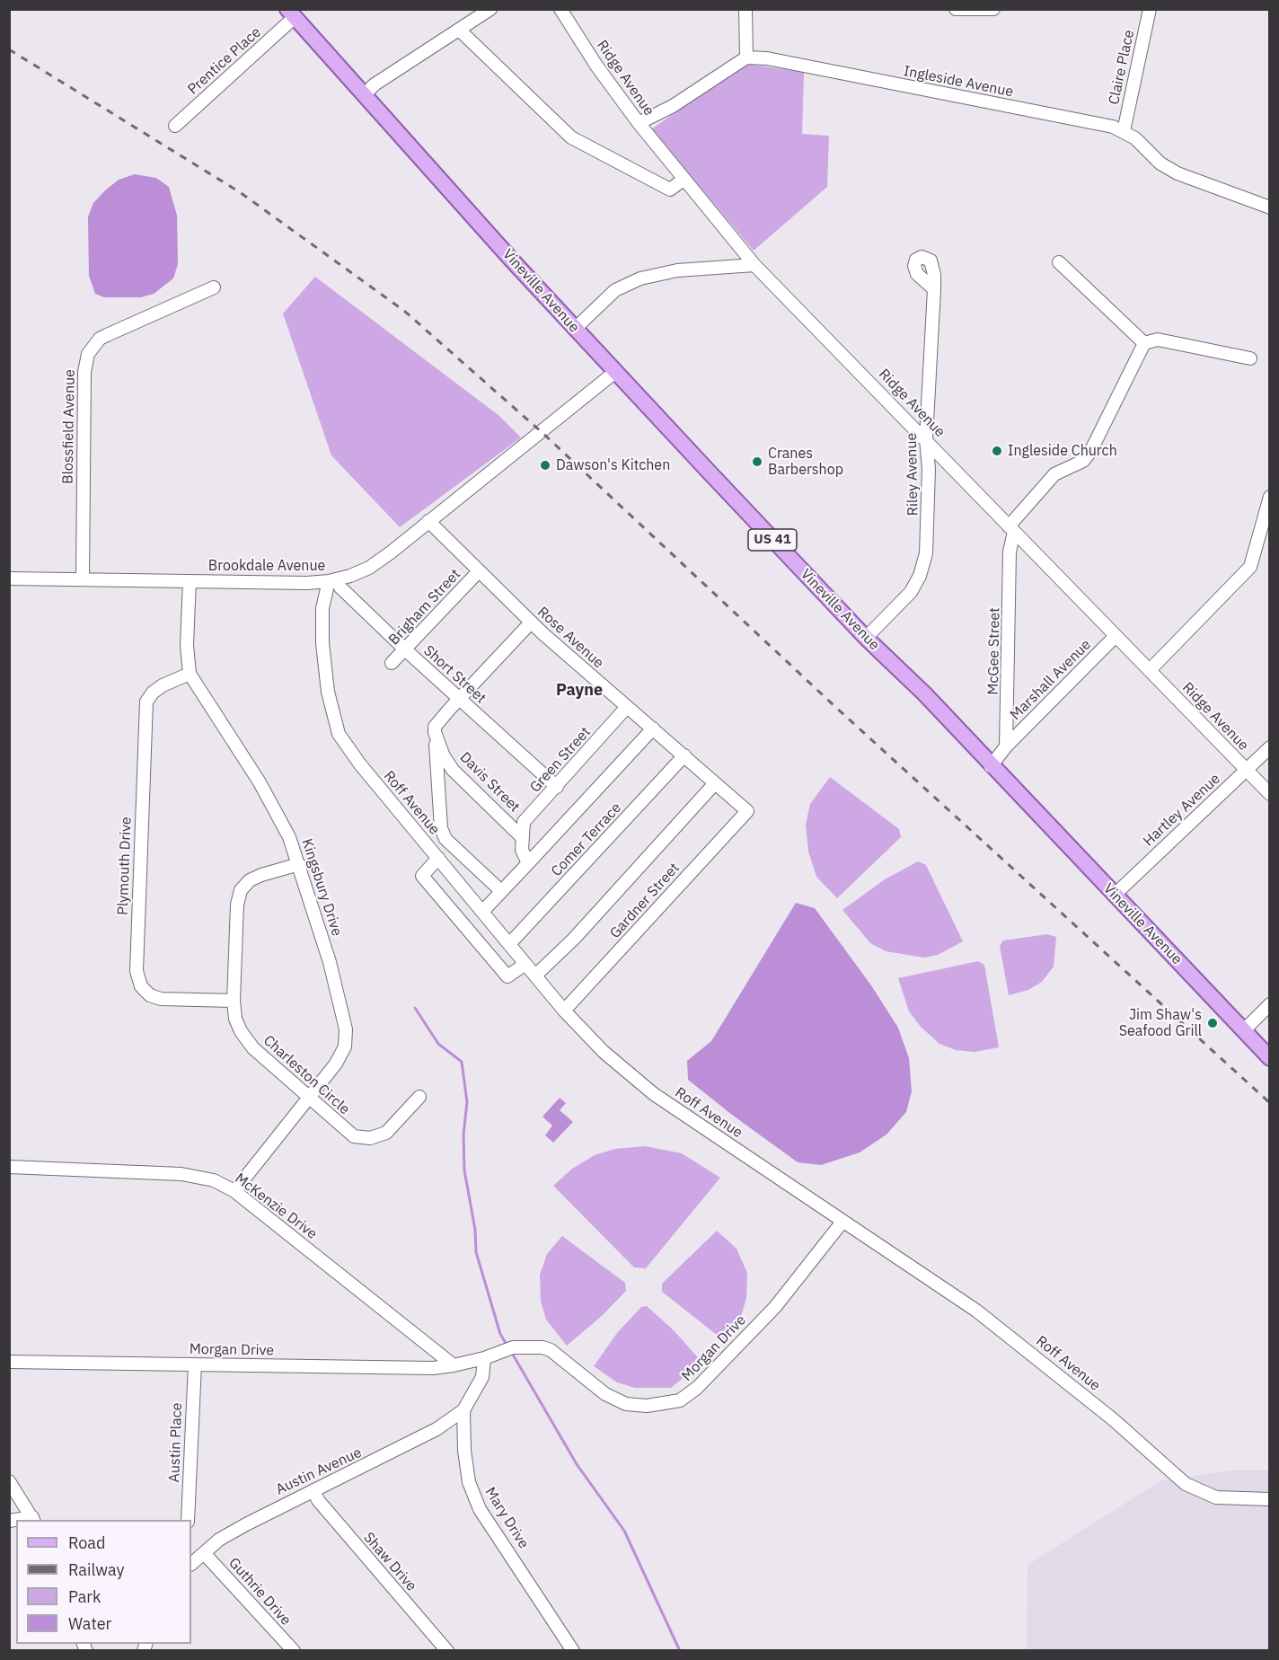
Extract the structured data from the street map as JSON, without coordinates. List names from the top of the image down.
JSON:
{
  "streets": {
    "main road": ["Vineville Avenue", "US 41"],
    "street": [
      "Prentice Place",
      "Claire Place",
      "Ridge Avenue",
      "Ingleside Avenue",
      "Blossfield Avenue",
      "Riley Avenue",
      "Brookdale Avenue",
      "Brigham Street",
      "Rose Avenue",
      "McGee Street",
      "Short Street",
      "Marshall Avenue",
      "Green Street",
      "Davis Street",
      "Roff Avenue",
      "Hartley Avenue",
      "Comer Terrace",
      "Plymouth Drive",
      "Kingsbury Drive",
      "Gardner Street",
      "Charleston Circle",
      "McKenzie Drive",
      "Morgan Drive",
      "Austin Place",
      "Austin Avenue",
      "Mary Drive",
      "Shaw Drive",
      "Guthrie Drive"
    ]
  },
  "crossings": [
    ["Prentice Place", "Vineville Avenue"],
    ["Claire Place", "Ingleside Avenue"],
    ["Ridge Avenue", "Riley Avenue"],
    ["Ridge Avenue", "McGee Street"],
    ["Ridge Avenue", "Marshall Avenue"],
    ["Ridge Avenue", "Hartley Avenue"],
    ["Vineville Avenue", "Riley Avenue"],
    ["Vineville Avenue", "Brookdale Avenue"],
    ["Vineville Avenue", "Hartley Avenue"],
    ["Blossfield Avenue", "Brookdale Avenue"],
    ["Brookdale Avenue", "Rose Avenue"],
    ["Brookdale Avenue", "Short Street"],
    ["Brookdale Avenue", "Roff Avenue"],
    ["Brookdale Avenue", "Kingsbury Drive"],
    ["Brigham Street", "Rose Avenue"],
    ["Brigham Street", "Short Street"],
    ["Rose Avenue", "Green Street"],
    ["Rose Avenue", "Comer Terrace"],
    ["Rose Avenue", "Gardner Street"],
    ["McGee Street", "Marshall Avenue"],
    ["Short Street", "Green Street"],
    ["Short Street", "Roff Avenue"],
    ["Green Street", "Davis Street"],
    ["Roff Avenue", "Comer Terrace"],
    ["Roff Avenue", "Gardner Street"],
    ["Roff Avenue", "Morgan Drive"],
    ["Plymouth Drive", "Kingsbury Drive"],
    ["Plymouth Drive", "Charleston Circle"],
    ["Kingsbury Drive", "Charleston Circle"],
    ["Kingsbury Drive", "McKenzie Drive"],
    ["McKenzie Drive", "Morgan Drive"],
    ["Morgan Drive", "Austin Place"],
    ["Austin Avenue", "Mary Drive"],
    ["Austin Avenue", "Shaw Drive"],
    ["Austin Avenue", "Guthrie Drive"]
  ],
  "districts": ["Payne"],
  "places": [
    "Ingleside Church",
    "Cranes Barbershop",
    "Dawson's Kitchen",
    "Jim Shaw's Seafood Grill"
  ],
  "legend": [
    "Road",
    "Railway",
    "Park",
    "Water"
  ]
}
